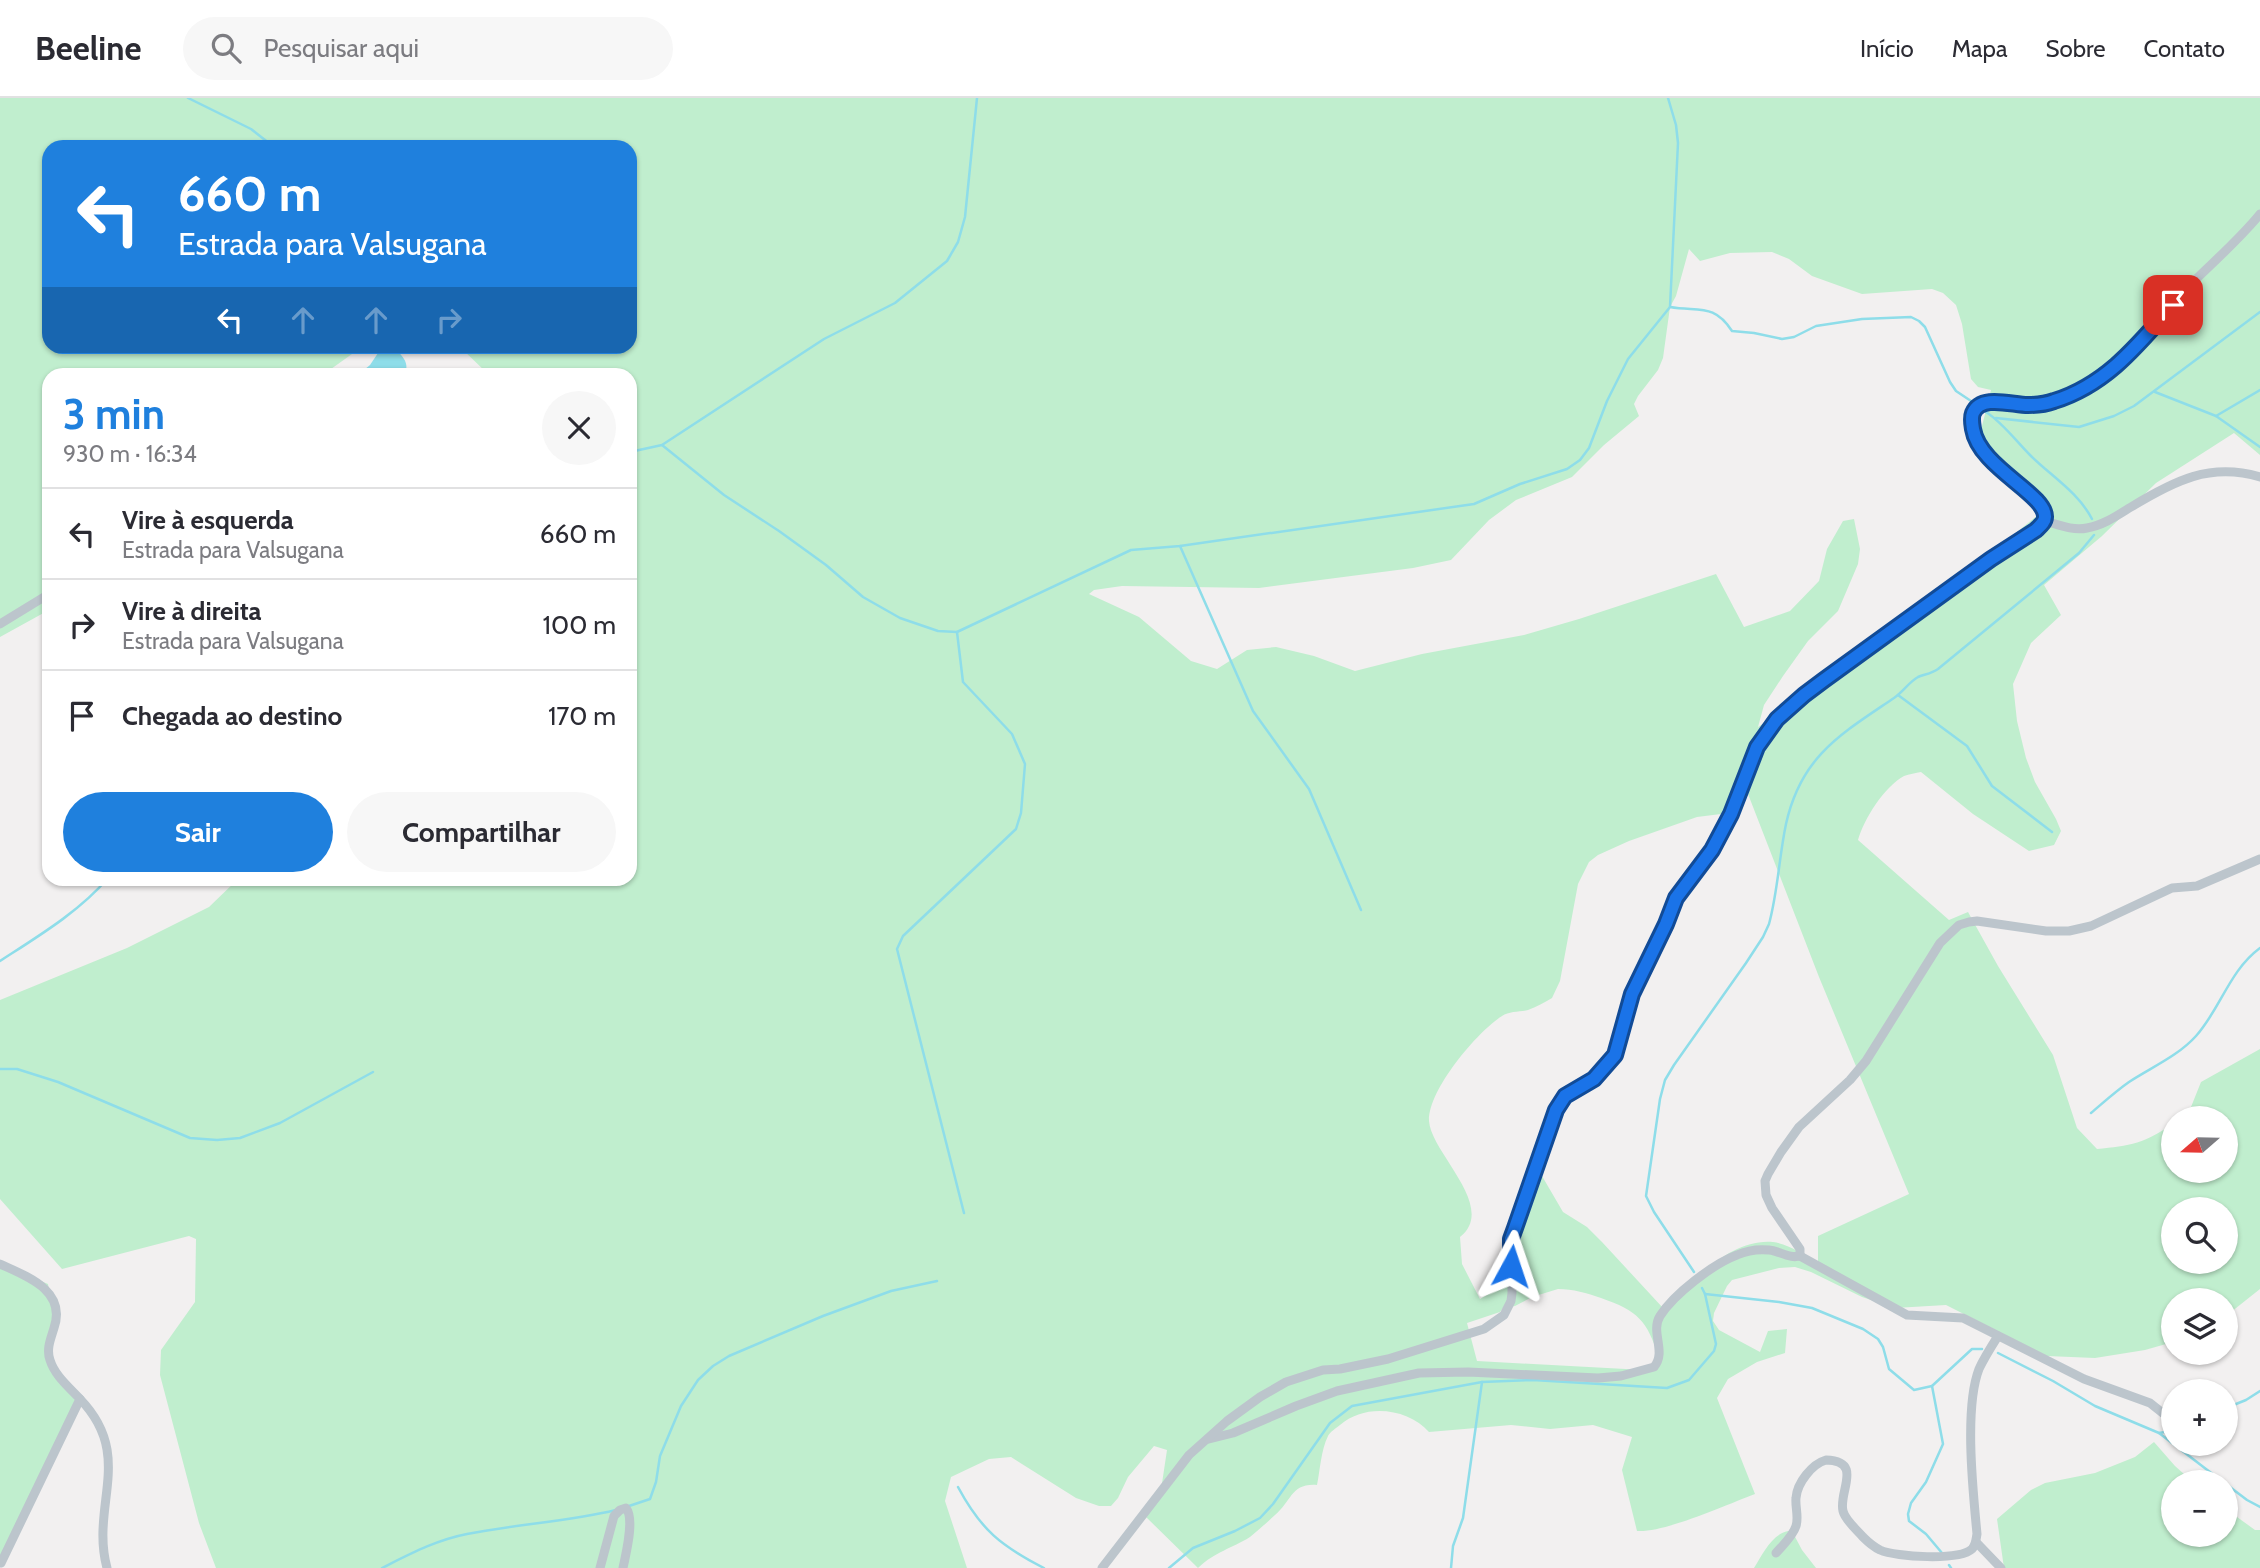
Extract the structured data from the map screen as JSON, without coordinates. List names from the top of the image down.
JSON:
{
  "north": "left",
  "page": {
    "header": "Beeline",
    "search": "Pesquisar aqui",
    "nav": [
      "Início",
      "Mapa",
      "Sobre",
      "Contato"
    ],
    "turn": ["660 m", "Estrada para Valsugana"],
    "heading": ["3 min", "930 m · 16:34"],
    "list": [
      {
        "name": "Vire à esquerda",
        "note": "Estrada para Valsugana",
        "value": "660 m"
      },
      {
        "name": "Vire à direita",
        "note": "Estrada para Valsugana",
        "value": "100 m"
      },
      {
        "name": "Chegada ao destino",
        "value": "170 m"
      }
    ],
    "buttons": ["Sair", "Compartilhar"],
    "map_buttons": ["+", "−"]
  }
}
